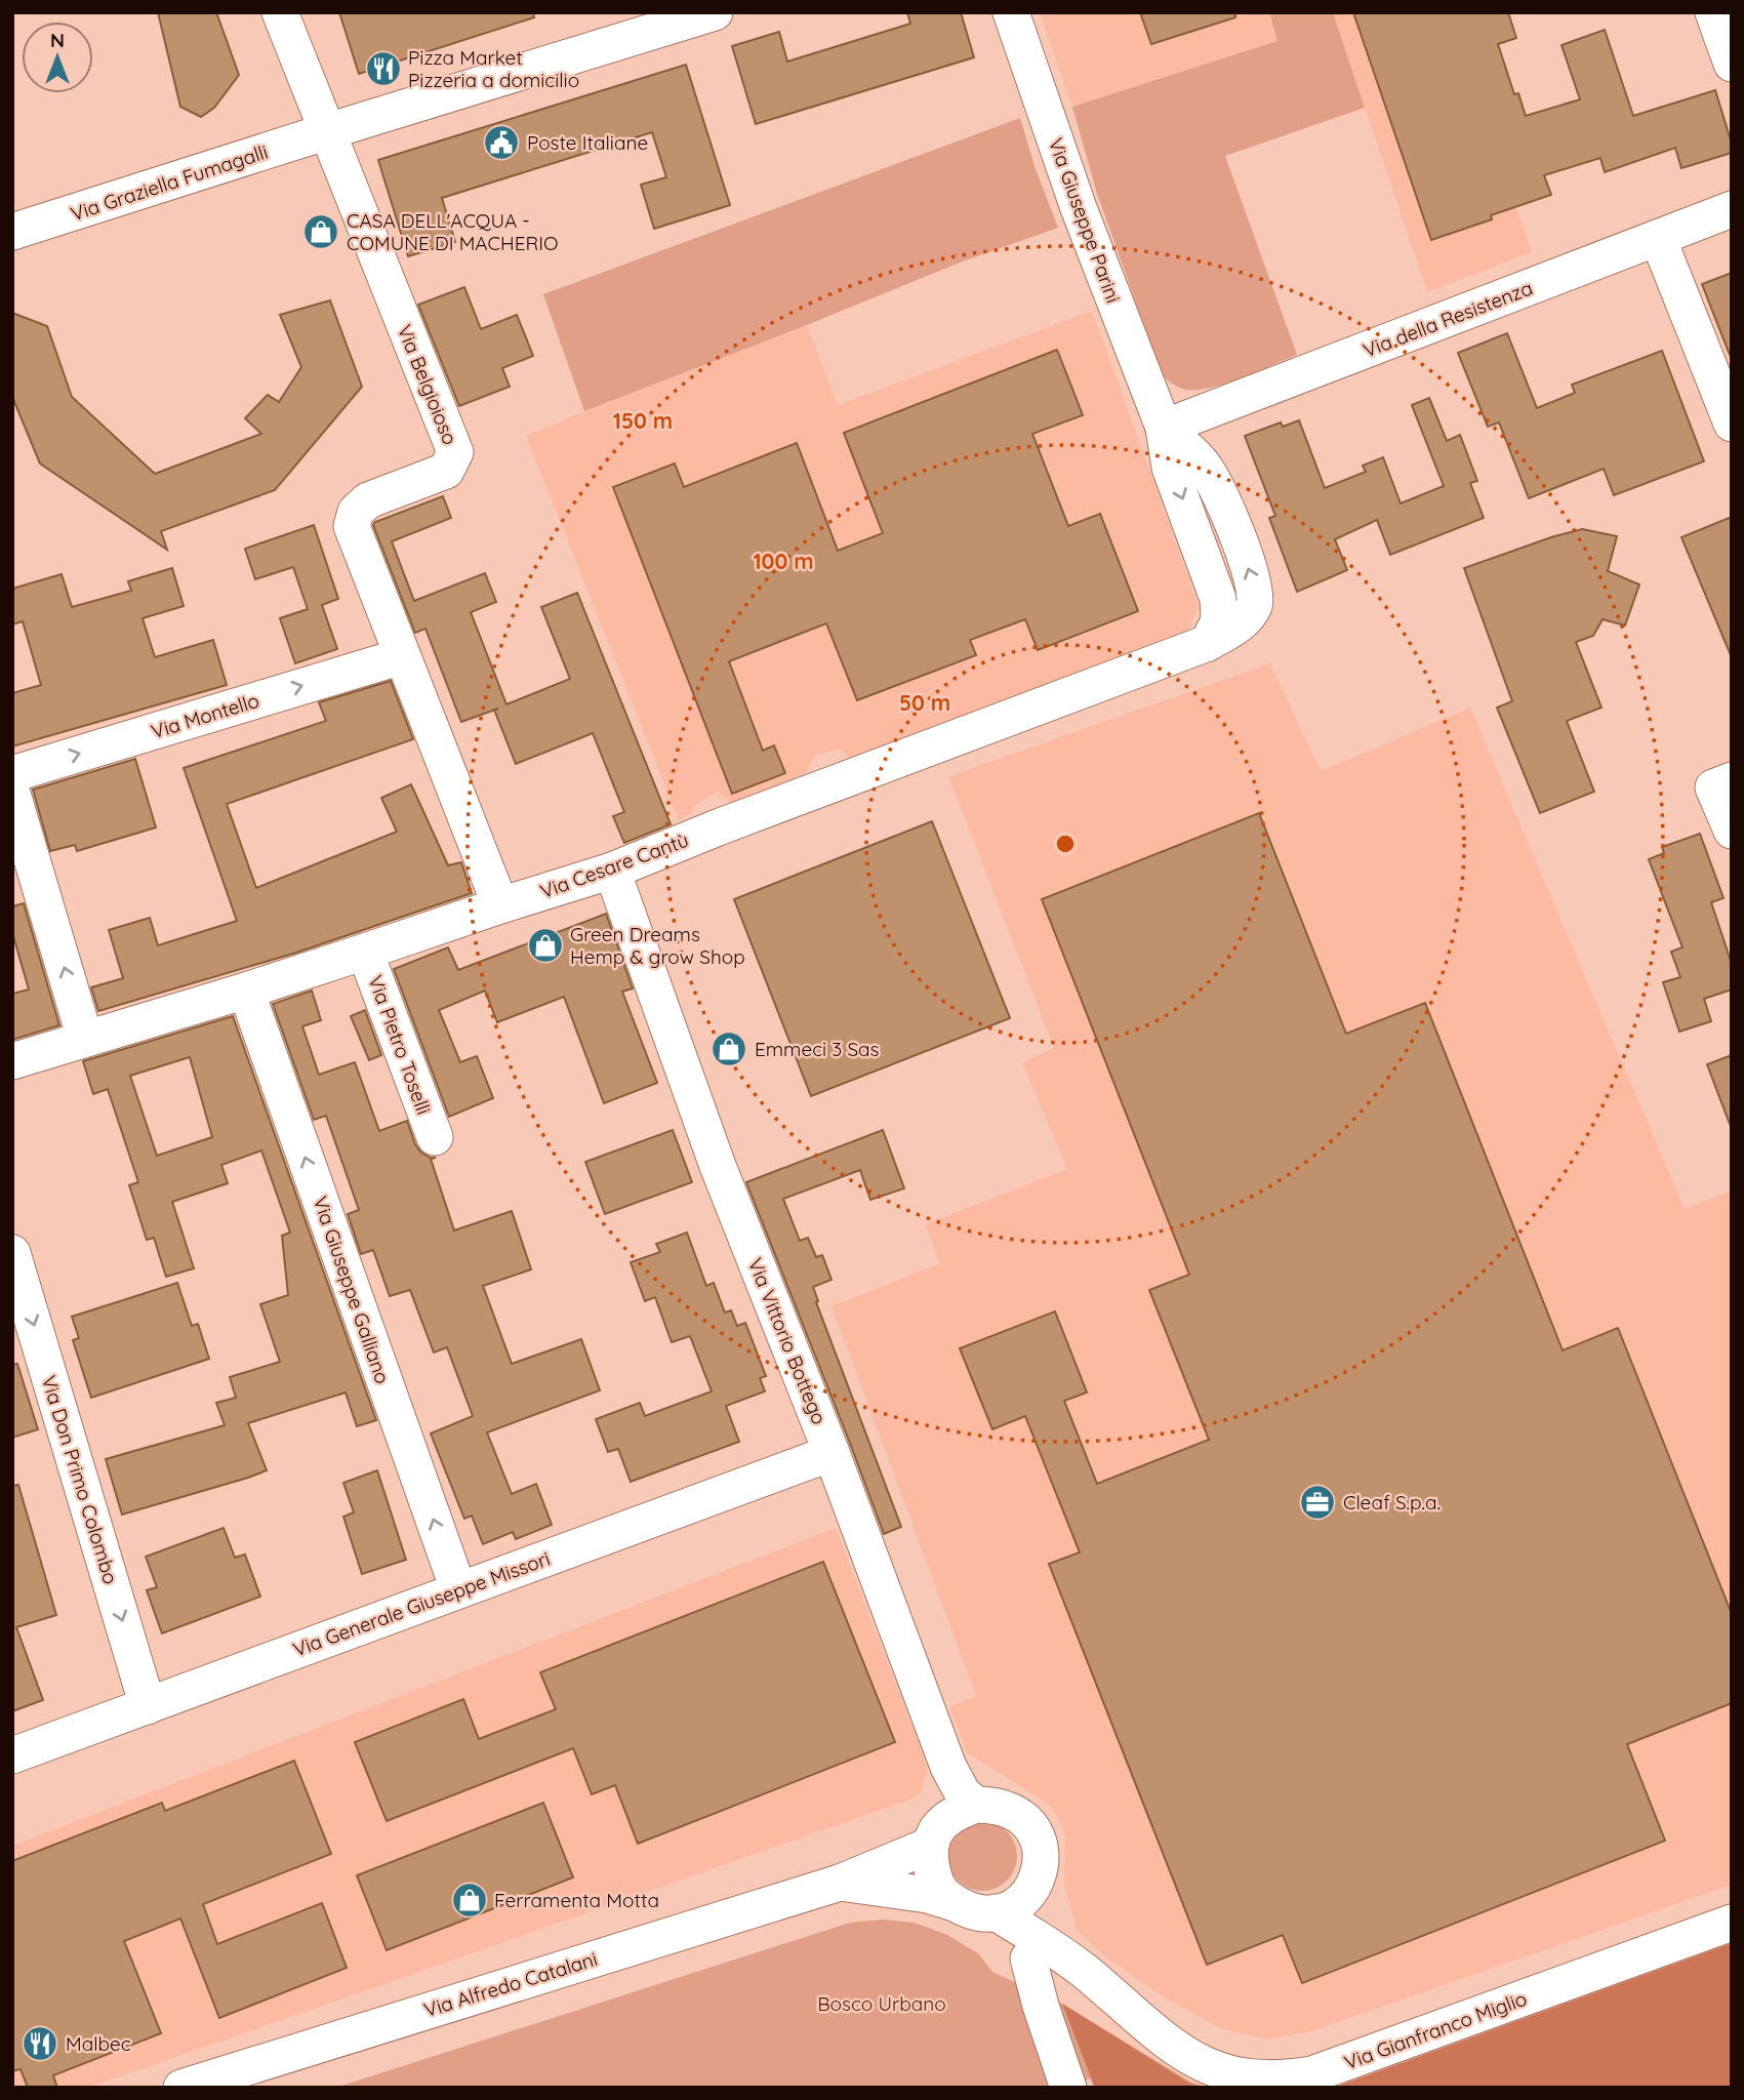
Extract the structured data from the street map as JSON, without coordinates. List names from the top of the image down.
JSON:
{
  "streets": {
    "street": [
      "Via Graziella Fumagalli",
      "Via Giuseppe Parini",
      "Via della Resistenza",
      "Via Belgioioso",
      "Via Montello",
      "Via Cesare Cantù",
      "Via Pietro Toselli",
      "Via Giuseppe Galliano",
      "Via Vittorio Bottego",
      "Via Don Primo Colombo",
      "Via Generale Giuseppe Missori",
      "Via Alfredo Catalani",
      "Via Gianfranco Miglio"
    ]
  },
  "crossings": [
    ["Via Graziella Fumagalli", "Via Belgioioso"],
    ["Via Giuseppe Parini", "Via della Resistenza"],
    ["Via Giuseppe Parini", "Via Cesare Cantù"],
    ["Via Belgioioso", "Via Montello"],
    ["Via Belgioioso", "Via Cesare Cantù"],
    ["Via Cesare Cantù", "Via Pietro Toselli"],
    ["Via Cesare Cantù", "Via Giuseppe Galliano"],
    ["Via Cesare Cantù", "Via Vittorio Bottego"],
    ["Via Giuseppe Galliano", "Via Generale Giuseppe Missori"],
    ["Via Vittorio Bottego", "Via Generale Giuseppe Missori"],
    ["Via Vittorio Bottego", "Via Alfredo Catalani"],
    ["Via Vittorio Bottego", "Via Gianfranco Miglio"],
    ["Via Don Primo Colombo", "Via Generale Giuseppe Missori"],
    ["Via Alfredo Catalani", "Via Gianfranco Miglio"]
  ],
  "one_way": ["Via Montello", "Via Giuseppe Galliano", "Via Don Primo Colombo"],
  "parks": ["Bosco Urbano"],
  "places": {
    "restaurant": ["Pizza Market Pizzeria a domicilio", "Malbec"],
    "public building": ["Poste Italiane"],
    "shop": [
      "CASA DELL'ACQUA - COMUNE DI MACHERIO",
      "Green Dreams Hemp & grow Shop",
      "Emmeci 3 Sas",
      "Ferramenta Motta"
    ],
    "office": ["Cleaf S.p.a."]
  },
  "north": "top",
  "rings": ["150 m", "100 m", "50 m"]
}
